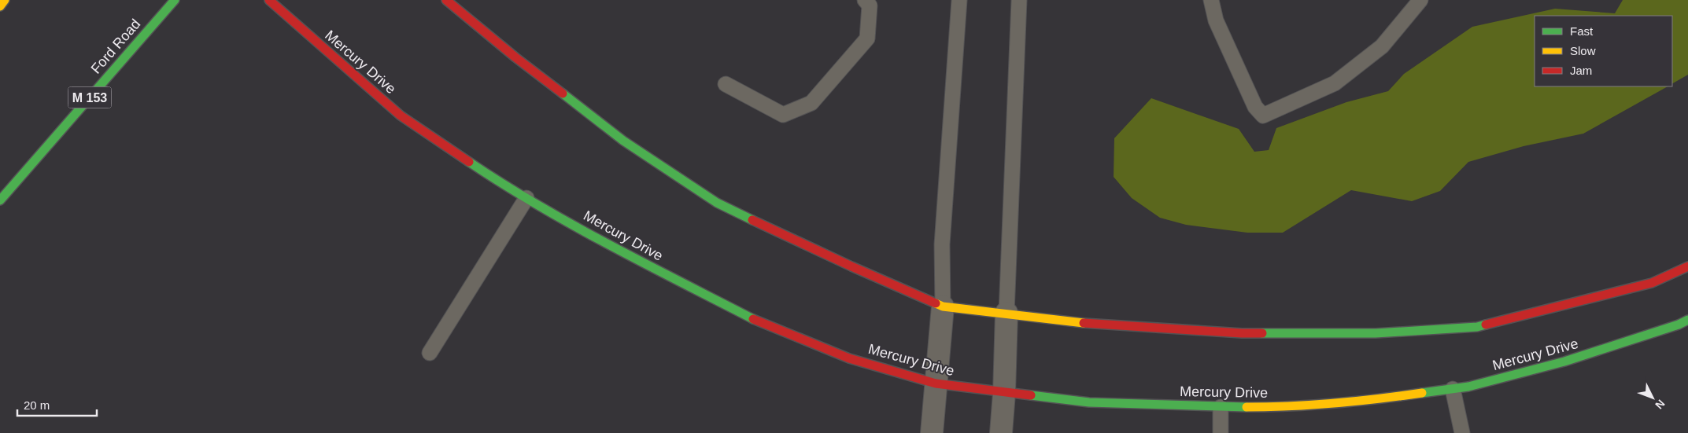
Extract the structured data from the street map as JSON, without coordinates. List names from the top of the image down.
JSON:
{
  "streets": {
    "street": ["Ford Road", "Mercury Drive", "M 153"]
  },
  "legend": ["Fast", "Slow", "Jam"],
  "scale_bar": "20 m",
  "north": "bottom right"
}
